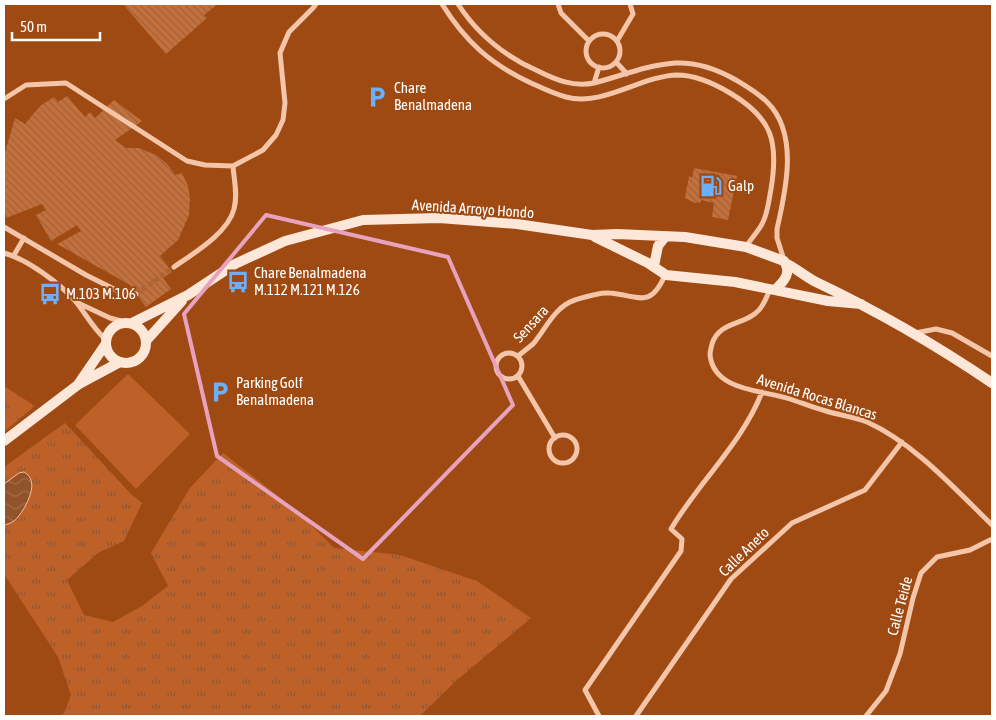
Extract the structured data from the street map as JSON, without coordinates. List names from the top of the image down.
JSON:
{
  "streets": {
    "main road": ["Avenida Arroyo Hondo"],
    "street": [
      "Sensara",
      "Avenida Rocas Blancas",
      "Calle Aneto",
      "Calle Teide"
    ]
  },
  "crossings": [
    ["Avenida Arroyo Hondo", "Sensara"],
    ["Avenida Rocas Blancas", "Calle Aneto"]
  ],
  "places": {
    "parking": ["Chare Benalmadena", "Parking Golf Benalmadena"],
    "fuel station": ["Galp"],
    "bus stop": ["Chare Benalmadena M.112 M.121 M.126", "M.103 M.106"]
  },
  "scale_bar": "50 m"
}
